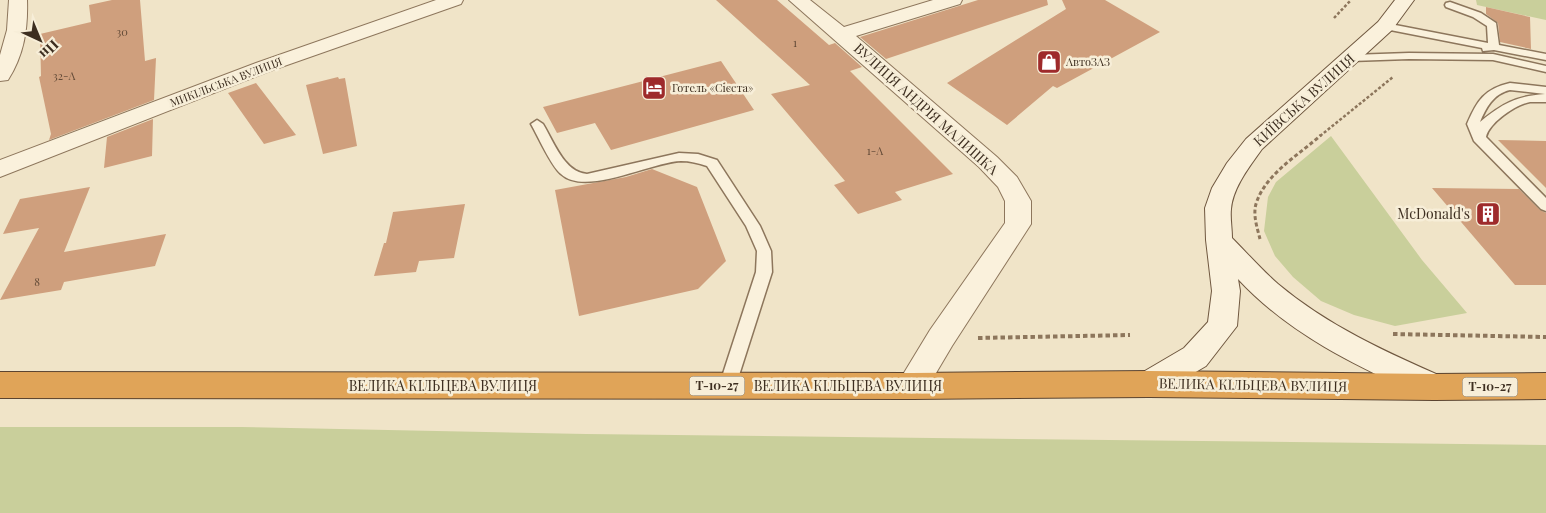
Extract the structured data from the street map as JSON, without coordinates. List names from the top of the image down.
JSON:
{
  "streets": {
    "highway": ["ВЕЛИКА КІЛЬЦЕВА ВУЛИЦЯ", "Т-10-27"],
    "street": ["МИКІЛЬСЬКА ВУЛИЦЯ", "КИЇВСЬКА ВУЛИЦЯ", "ВУЛИЦЯ АНДРІЯ МАЛИШКА"]
  },
  "crossings": [
    ["КИЇВСЬКА ВУЛИЦЯ", "ВЕЛИКА КІЛЬЦЕВА ВУЛИЦЯ"],
    ["ВУЛИЦЯ АНДРІЯ МАЛИШКА", "ВЕЛИКА КІЛЬЦЕВА ВУЛИЦЯ"]
  ],
  "places": {
    "shop": ["АвтоЗАЗ"],
    "hotel": ["Готель «Сієста»"],
    "building": ["McDonald's"]
  },
  "house_numbers": [
    "30",
    "1",
    "32-А",
    "1-А",
    "8"
  ],
  "north": "bottom right"
}
